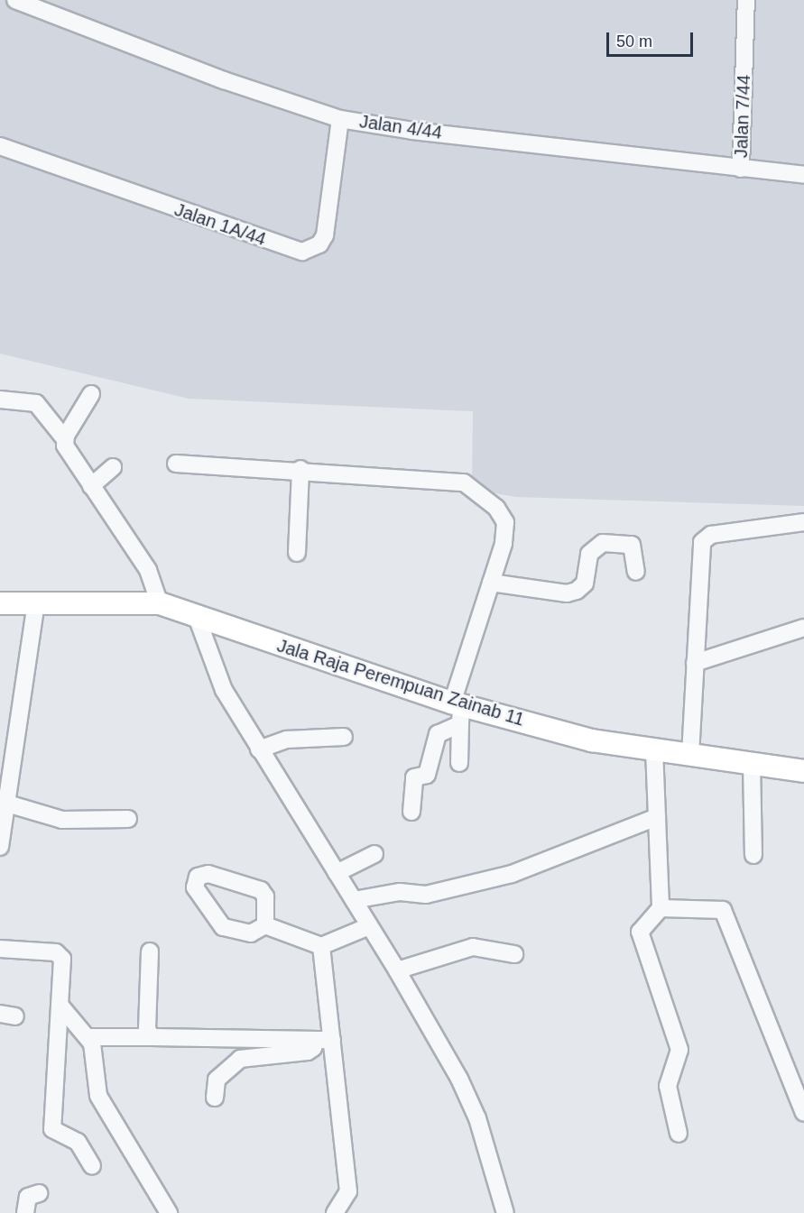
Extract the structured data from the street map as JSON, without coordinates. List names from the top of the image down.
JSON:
{
  "streets": {
    "main road": ["Jala Raja Perempuan Zainab 11"],
    "street": ["Jalan 7/44", "Jalan 4/44", "Jalan 1A/44"]
  },
  "crossings": [
    ["Jalan 7/44", "Jalan 4/44"],
    ["Jalan 4/44", "Jalan 1A/44"]
  ],
  "scale_bar": "50 m"
}
